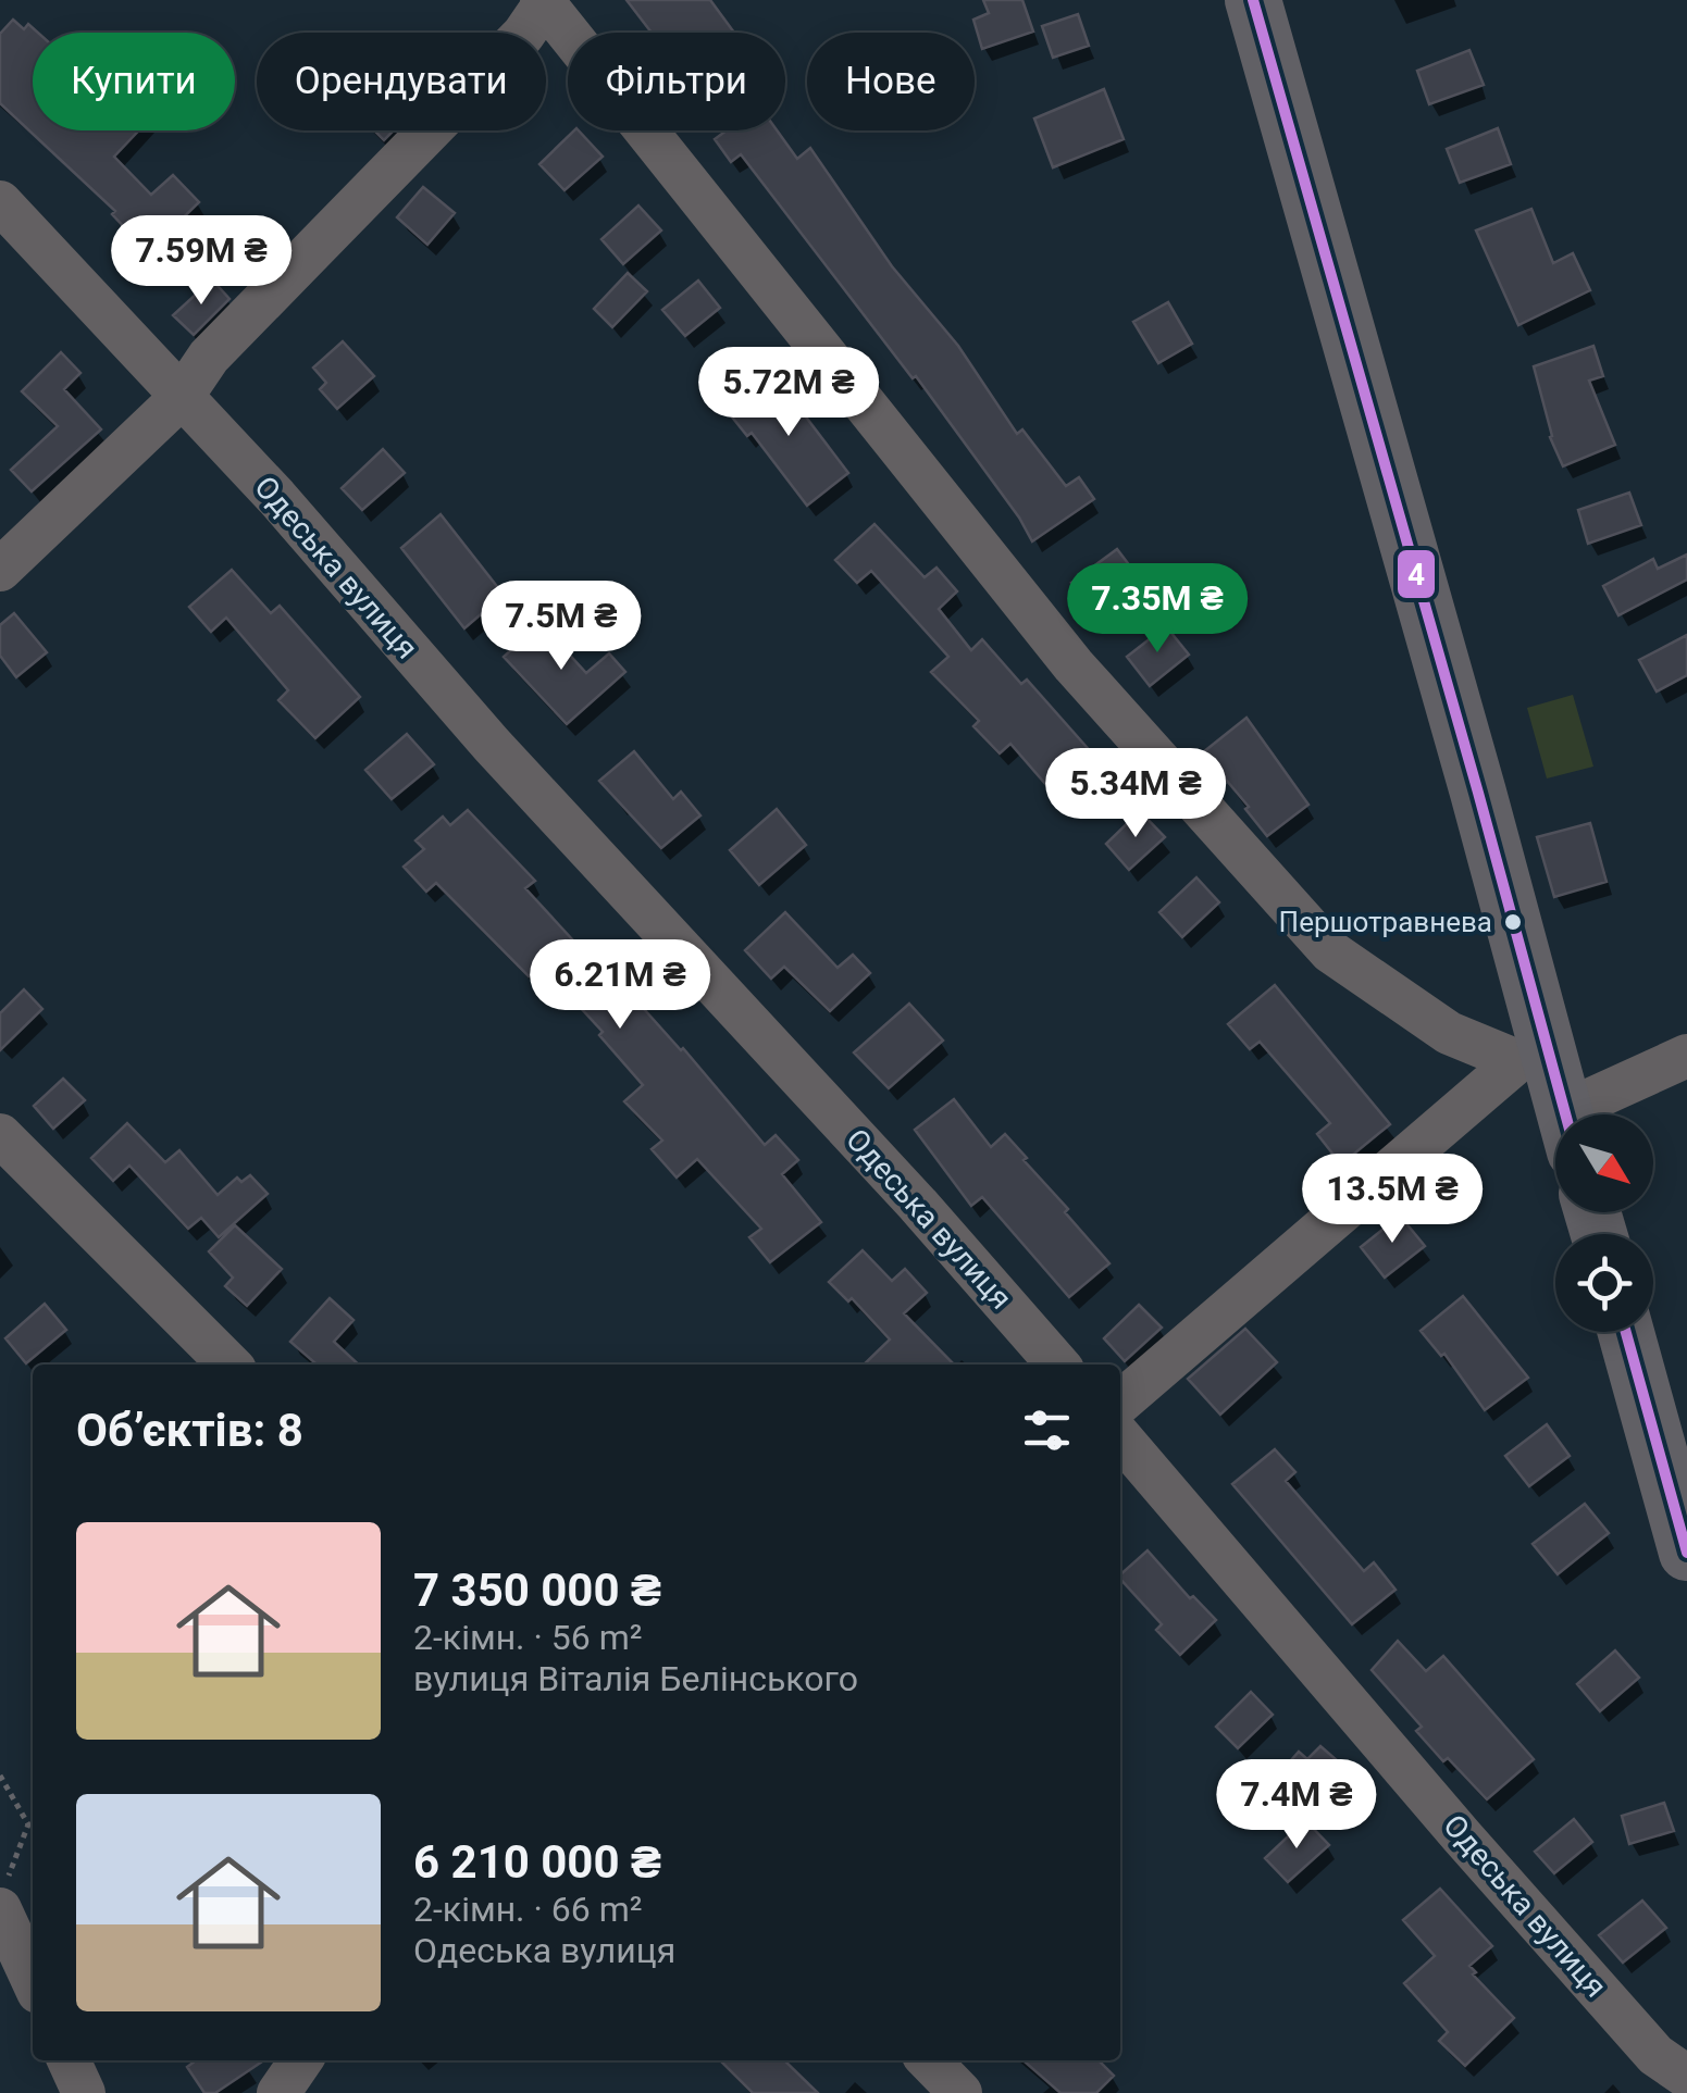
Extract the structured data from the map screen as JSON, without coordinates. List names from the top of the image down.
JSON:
{
  "streets": {
    "street": ["Одеська вулиця"]
  },
  "places": ["Першотравнева"],
  "lines": ["transit line 4"],
  "north": "bottom right",
  "page": {
    "chip": [
      "Купити",
      "Орендувати",
      "Фільтри",
      "Нове"
    ],
    "price": [
      "7.59M ₴",
      "5.72M ₴",
      "7.35M ₴",
      "7.5M ₴",
      "5.34M ₴",
      "6.21M ₴",
      "13.5M ₴",
      "7.4M ₴"
    ],
    "heading": "Об’єктів: 8",
    "list": [
      {
        "name": "7 350 000 ₴",
        "note": "2-кімн. · 56 m² · вулиця Віталія Белінського"
      },
      {
        "name": "6 210 000 ₴",
        "note": "2-кімн. · 66 m² · Одеська вулиця"
      }
    ]
  }
}
